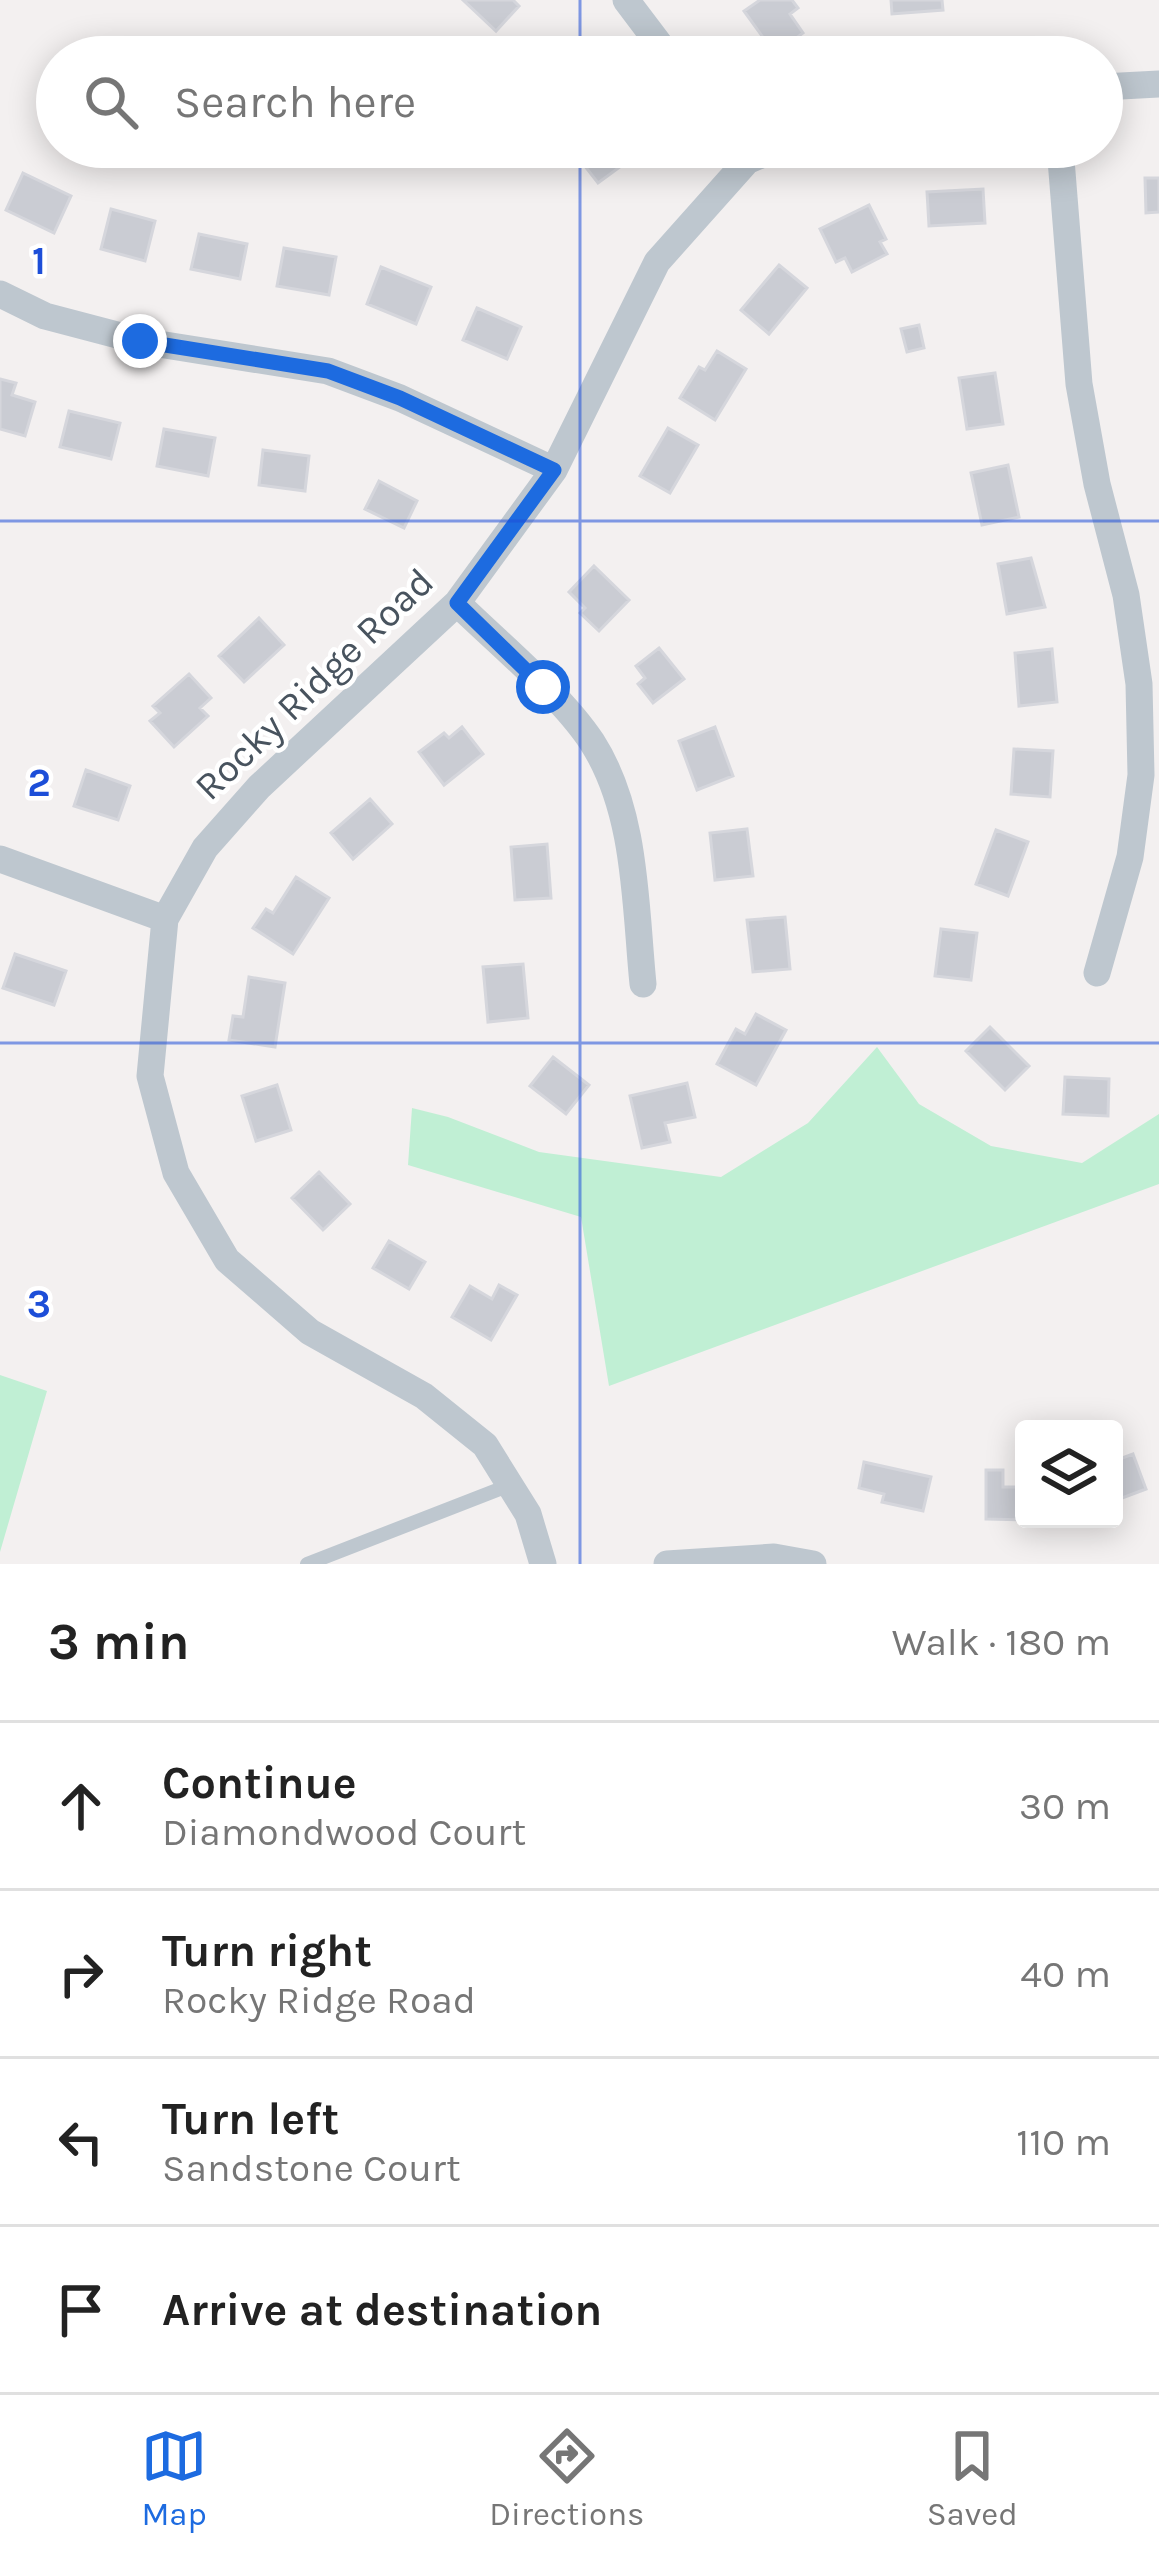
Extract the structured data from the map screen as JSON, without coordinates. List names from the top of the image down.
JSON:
{
  "streets": {
    "street": ["Rocky Ridge Road"]
  },
  "page": {
    "search": "Search here",
    "heading": ["3 min", "Walk · 180 m"],
    "list": [
      ["Continue", "Diamondwood Court", "30 m"],
      ["Turn right", "Rocky Ridge Road", "40 m"],
      ["Turn left", "Sandstone Court", "110 m"],
      "Arrive at destination"
    ],
    "nav": ["Map", "Directions", "Saved"]
  },
  "grid": {
    "rows": ["1", "2", "3"]
  }
}
